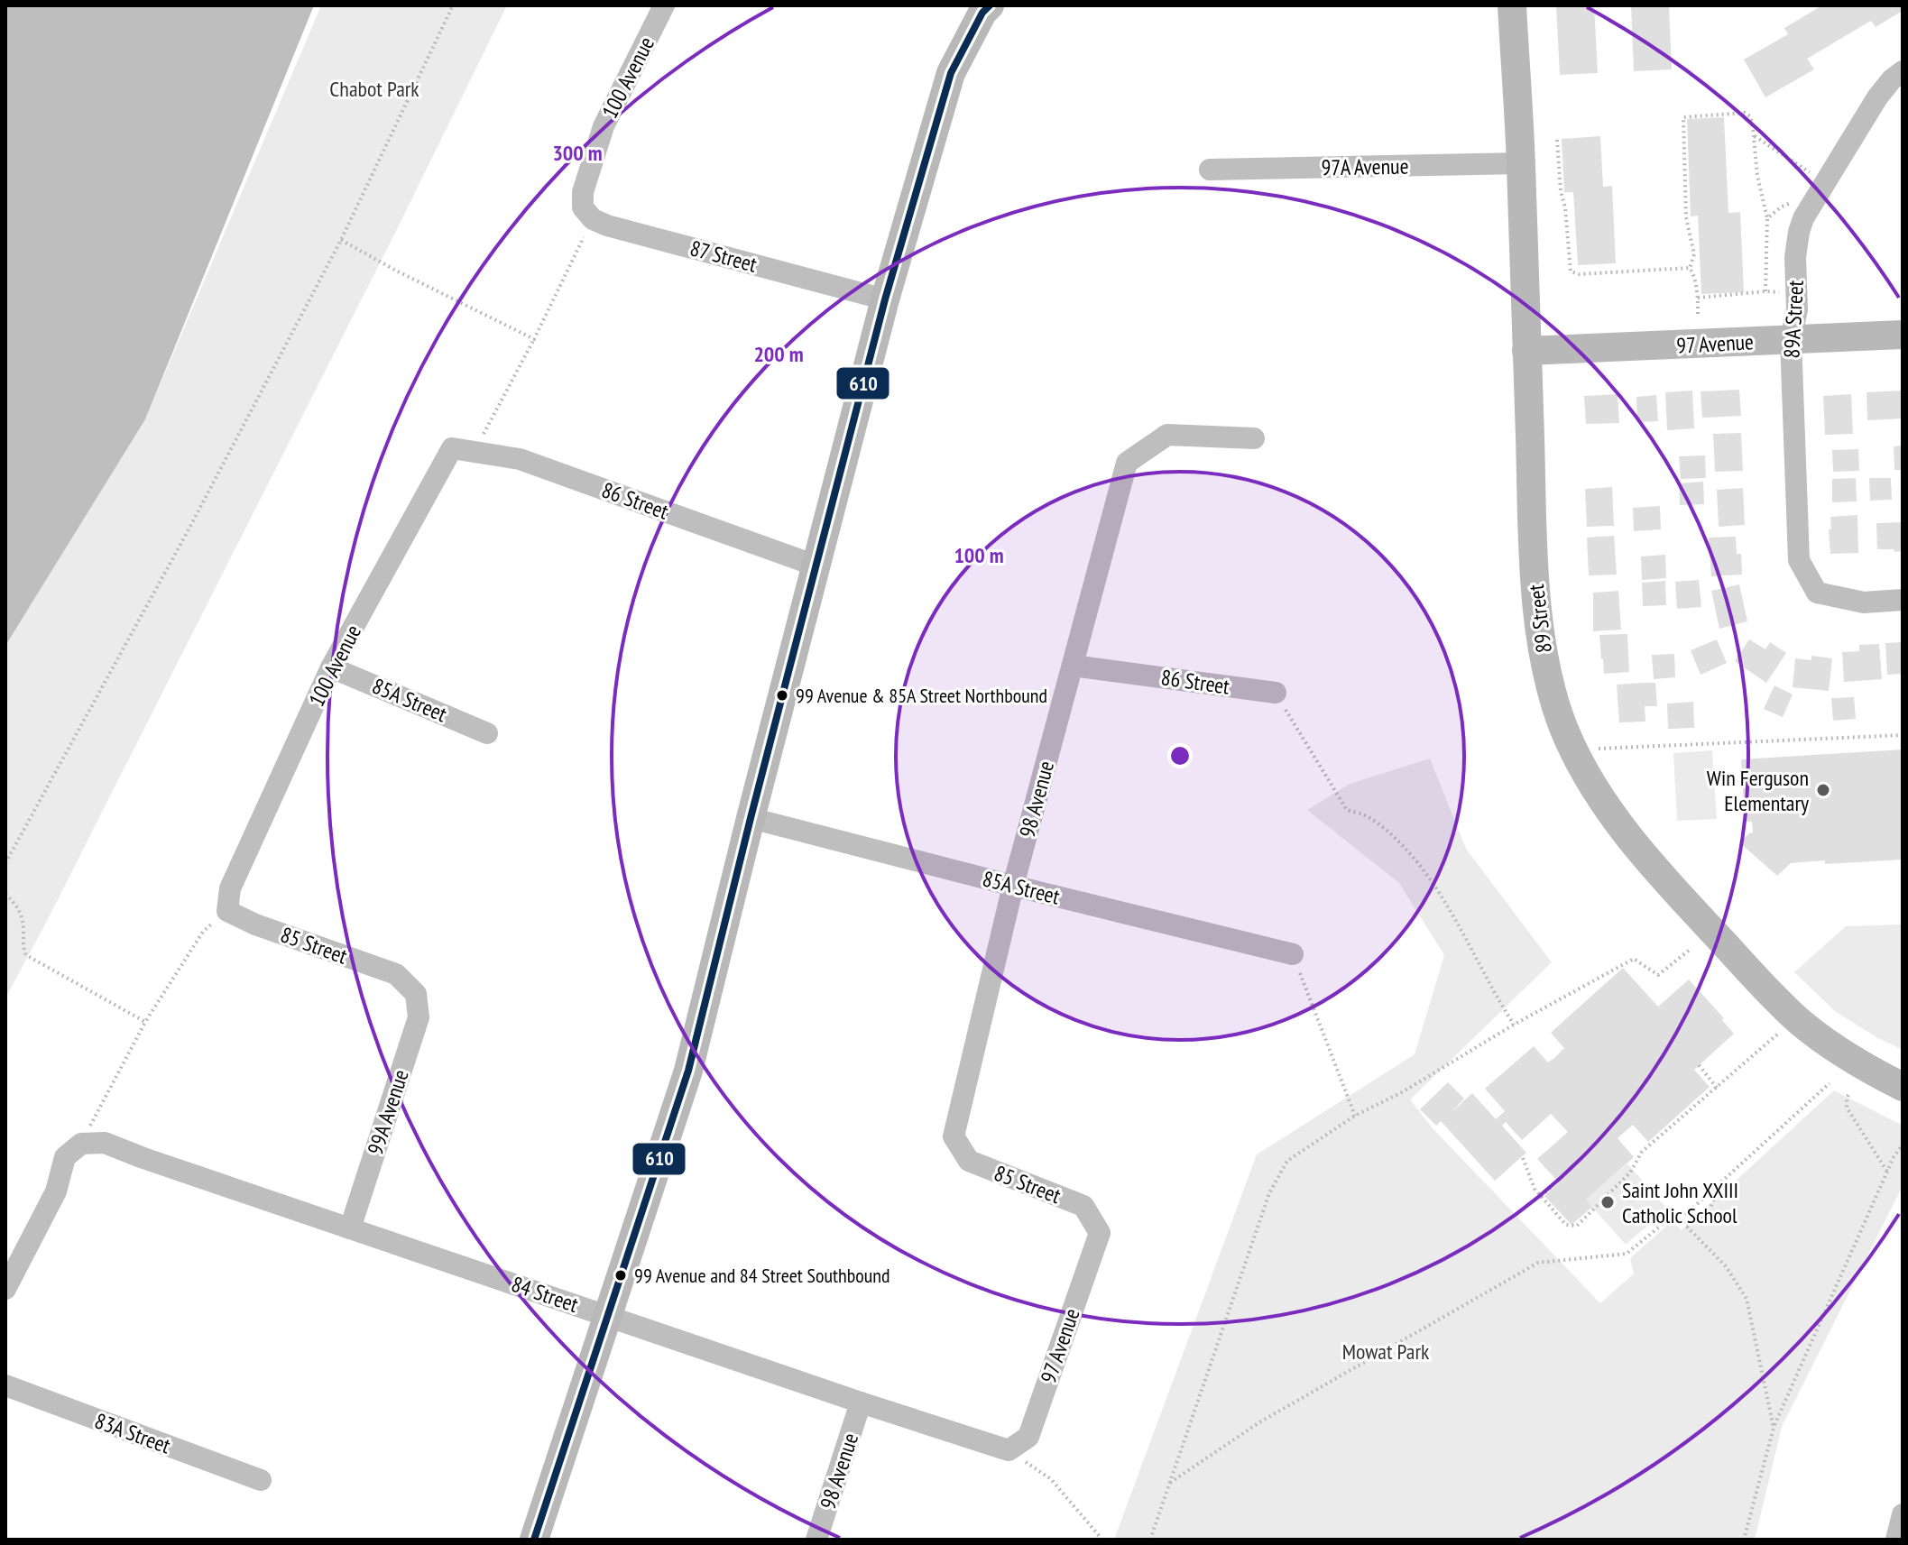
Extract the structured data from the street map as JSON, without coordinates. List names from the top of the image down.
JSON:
{
  "streets": {
    "street": [
      "100 Avenue",
      "97A Avenue",
      "87 Street",
      "89A Street",
      "97 Avenue",
      "86 Street",
      "89 Street",
      "85A Street",
      "98 Avenue",
      "85 Street",
      "99A Avenue",
      "84 Street",
      "83A Street"
    ]
  },
  "crossings": [
    ["100 Avenue", "87 Street"],
    ["100 Avenue", "86 Street"],
    ["100 Avenue", "85A Street"],
    ["100 Avenue", "85 Street"],
    ["97A Avenue", "89 Street"],
    ["89A Street", "97 Avenue"],
    ["97 Avenue", "89 Street"],
    ["97 Avenue", "85 Street"],
    ["97 Avenue", "84 Street"],
    ["86 Street", "98 Avenue"],
    ["85A Street", "98 Avenue"],
    ["98 Avenue", "85 Street"],
    ["98 Avenue", "84 Street"],
    ["85 Street", "99A Avenue"],
    ["99A Avenue", "84 Street"]
  ],
  "parks": ["Chabot Park", "Mowat Park"],
  "places": [
    "99 Avenue & 85A Street Northbound",
    "Win Ferguson Elementary",
    "Saint John XXIII Catholic School",
    "99 Avenue and 84 Street Southbound"
  ],
  "lines": ["transit line 610"],
  "rings": ["300 m", "200 m", "100 m"]
}
